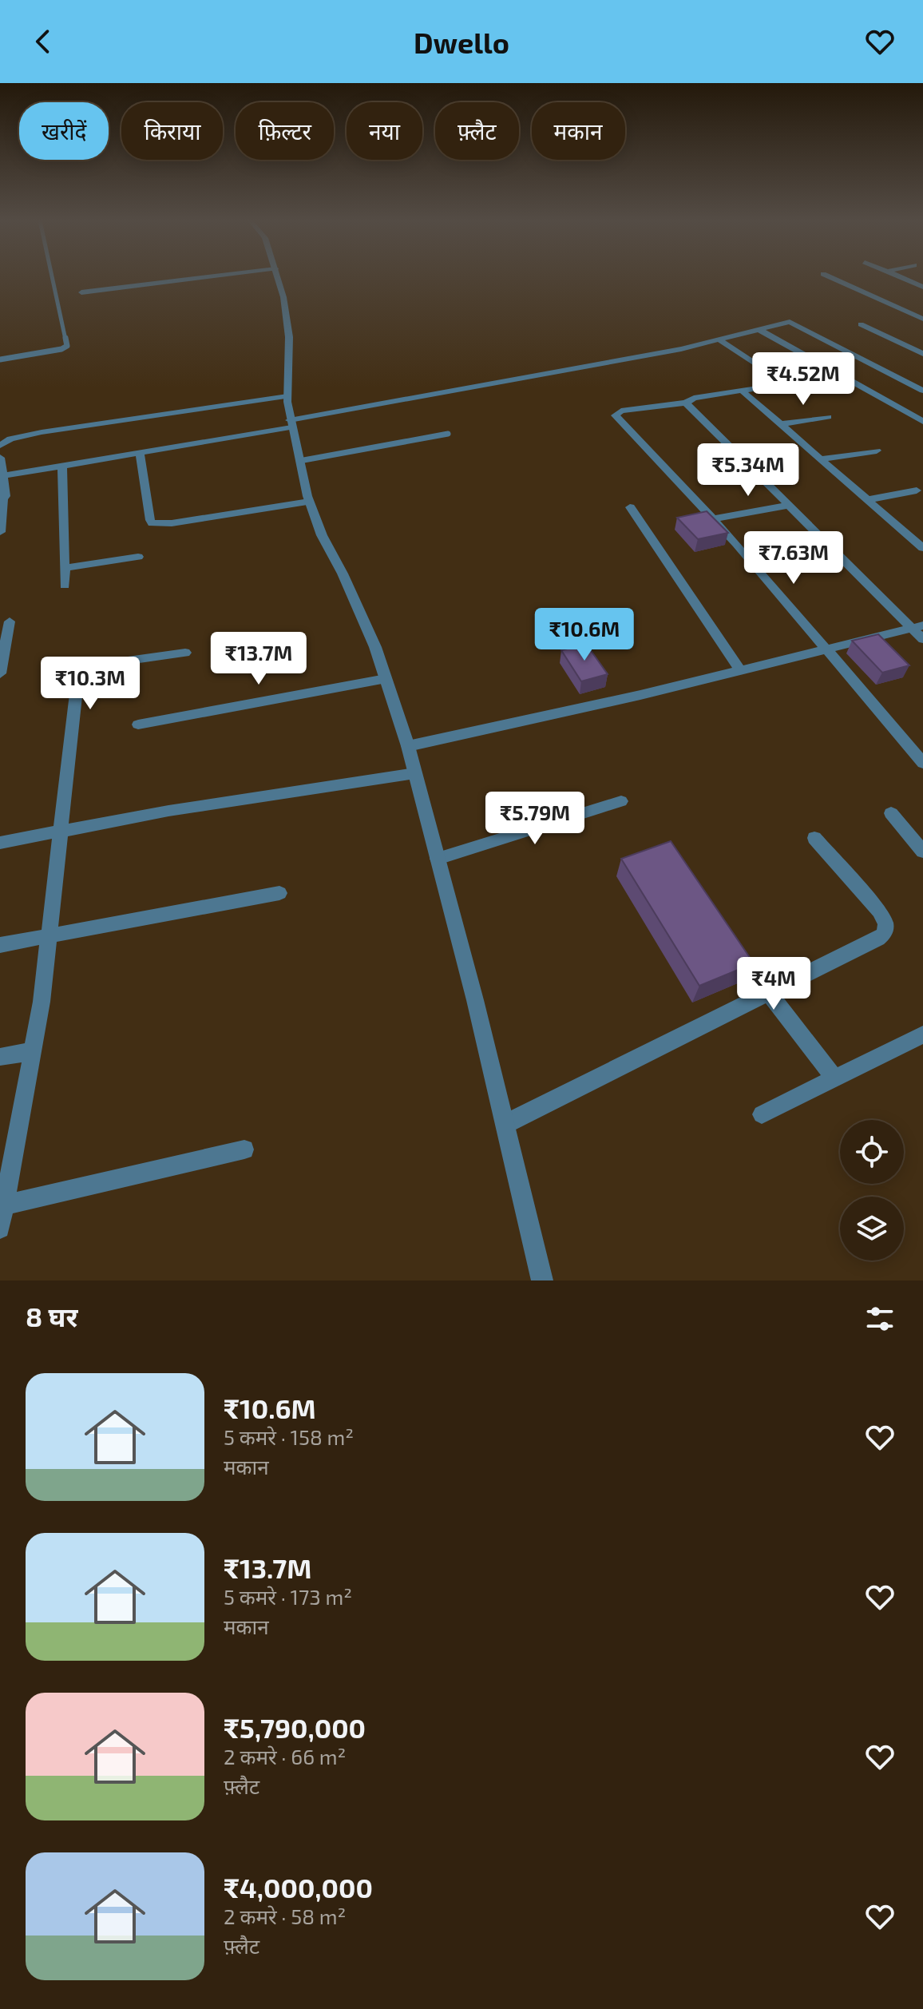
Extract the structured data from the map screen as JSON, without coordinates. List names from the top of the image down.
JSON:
{
  "page": {
    "header": "Dwello",
    "chip": [
      "खरीदें",
      "किराया",
      "फ़िल्टर",
      "नया",
      "फ़्लैट",
      "मकान"
    ],
    "price": [
      "₹4.52M",
      "₹5.34M",
      "₹7.63M",
      "₹10.6M",
      "₹13.7M",
      "₹10.3M",
      "₹5.79M",
      "₹4M"
    ],
    "heading": "8 घर",
    "list": [
      {
        "name": "₹10.6M",
        "note": "5 कमरे · 158 m² · मकान"
      },
      {
        "name": "₹13.7M",
        "note": "5 कमरे · 173 m² · मकान"
      },
      {
        "name": "₹5,790,000",
        "note": "2 कमरे · 66 m² · फ़्लैट"
      },
      {
        "name": "₹4,000,000",
        "note": "2 कमरे · 58 m² · फ़्लैट"
      }
    ]
  }
}
